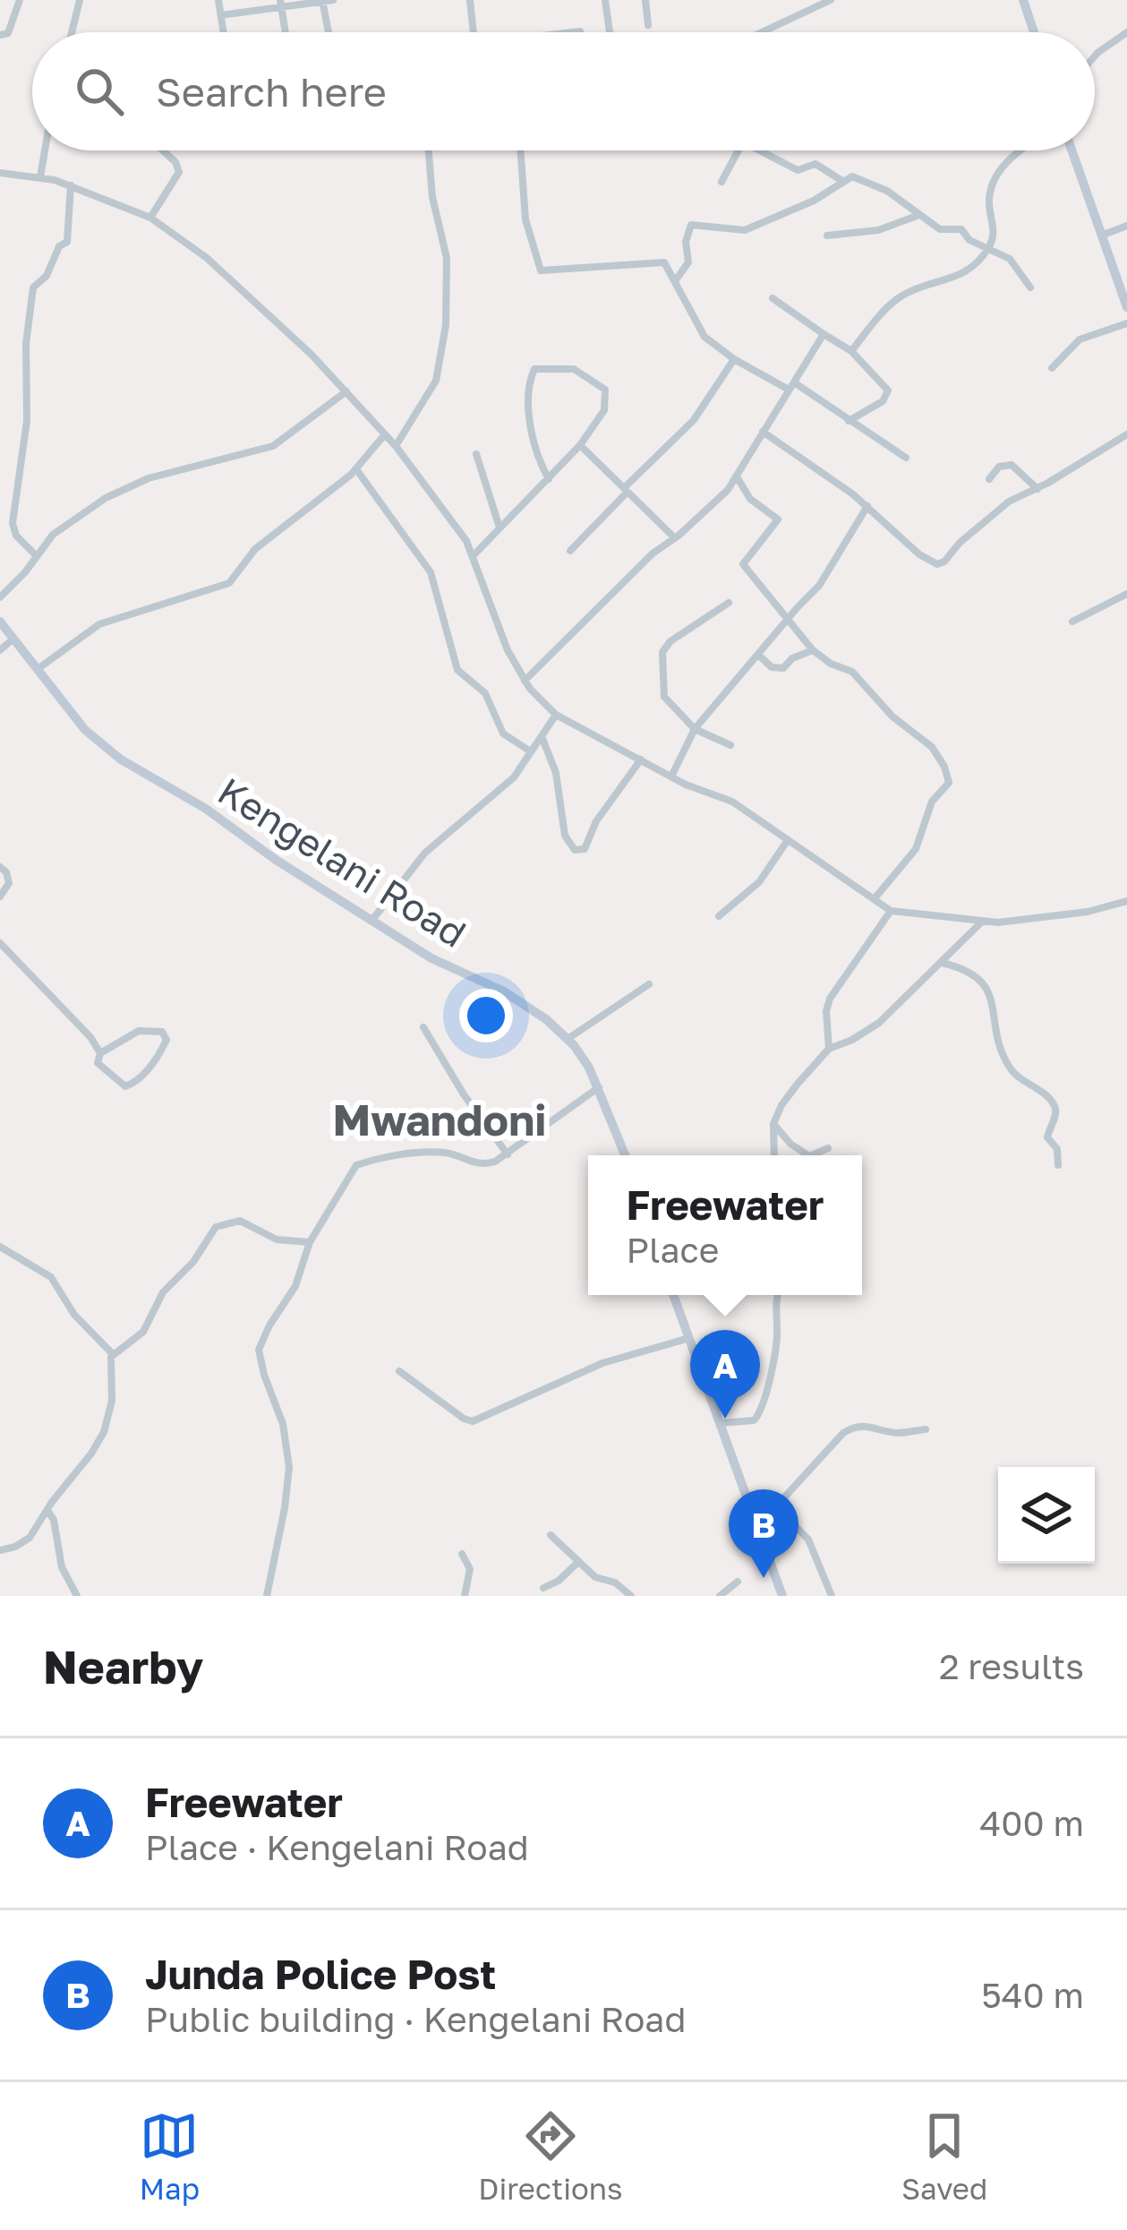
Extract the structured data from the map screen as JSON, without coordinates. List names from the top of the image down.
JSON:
{
  "streets": {
    "main road": ["Kengelani Road"]
  },
  "districts": ["Mwandoni"],
  "page": {
    "search": "Search here",
    "popup": ["Freewater", "Place"],
    "pins": ["A", "B"],
    "heading": ["Nearby", "2 results"],
    "list": [
      {
        "mark": "A",
        "name": "Freewater",
        "note": "Place · Kengelani Road",
        "value": "400 m"
      },
      {
        "mark": "B",
        "name": "Junda Police Post",
        "note": "Public building · Kengelani Road",
        "value": "540 m"
      }
    ],
    "nav": ["Map", "Directions", "Saved"]
  }
}
